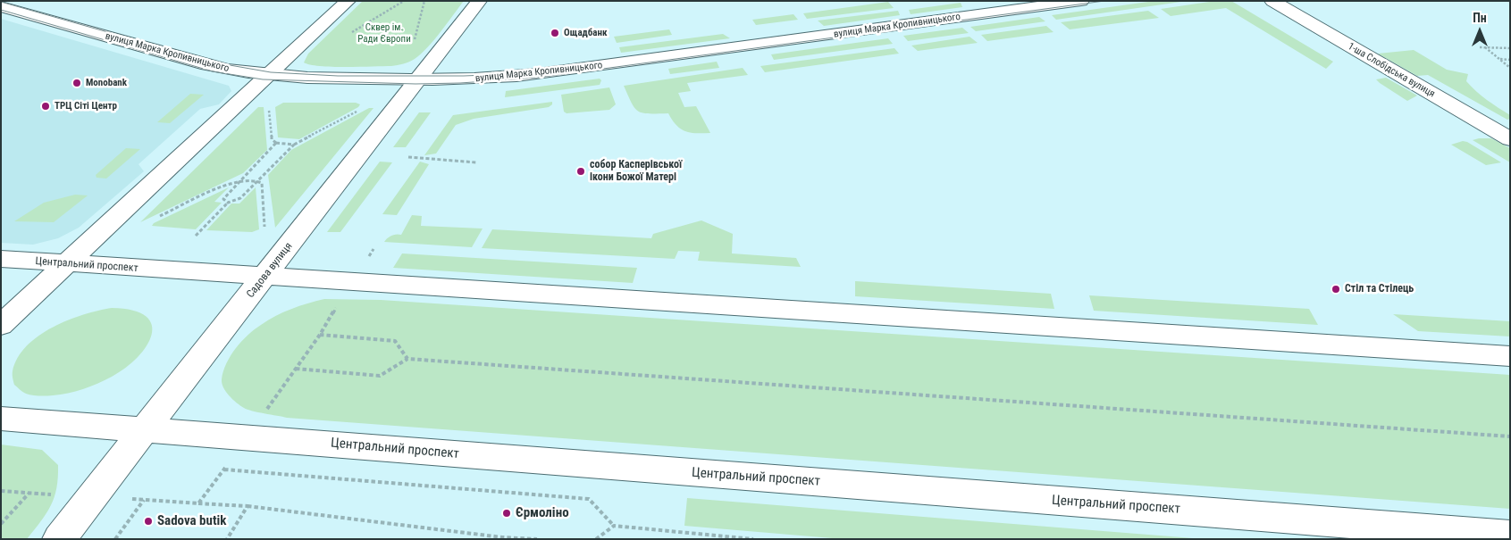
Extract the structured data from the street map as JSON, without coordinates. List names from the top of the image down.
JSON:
{
  "streets": {
    "main road": [
      "вулиця Марка Кропивницького",
      "1-ша Слобідська вулиця",
      "Центральний проспект",
      "Садова вулиця"
    ]
  },
  "crossings": [
    ["вулиця Марка Кропивницького", "Садова вулиця"],
    ["Центральний проспект", "Садова вулиця"]
  ],
  "parks": ["Сквер ім. Ради Європи"],
  "places": [
    "Ощадбанк",
    "Monobank",
    "ТРЦ Сіті Центр",
    "собор Касперівської ікони Божої Матері",
    "Стіл та Стілець",
    "Єрмоліно",
    "Sadova butik"
  ],
  "north": "top"
}
